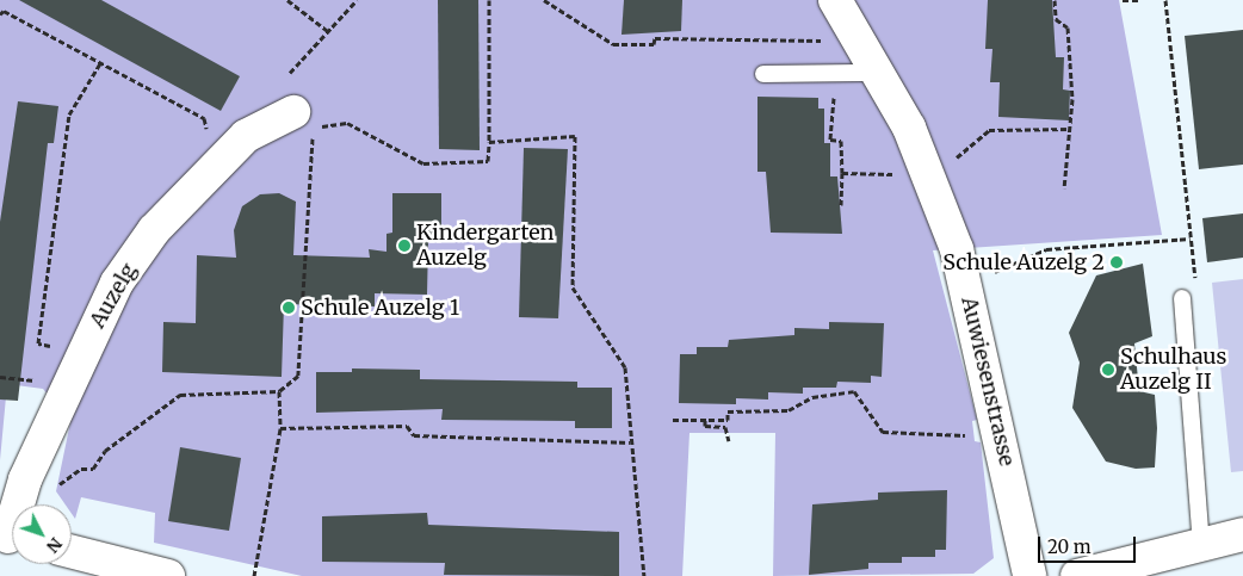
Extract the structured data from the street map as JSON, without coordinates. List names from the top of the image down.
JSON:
{
  "streets": {
    "street": ["Auzelg", "Auwiesenstrasse"]
  },
  "places": [
    "Kindergarten Auzelg",
    "Schule Auzelg 2",
    "Schule Auzelg 1",
    "Schulhaus Auzelg II"
  ],
  "scale_bar": "20 m",
  "north": "bottom right"
}
